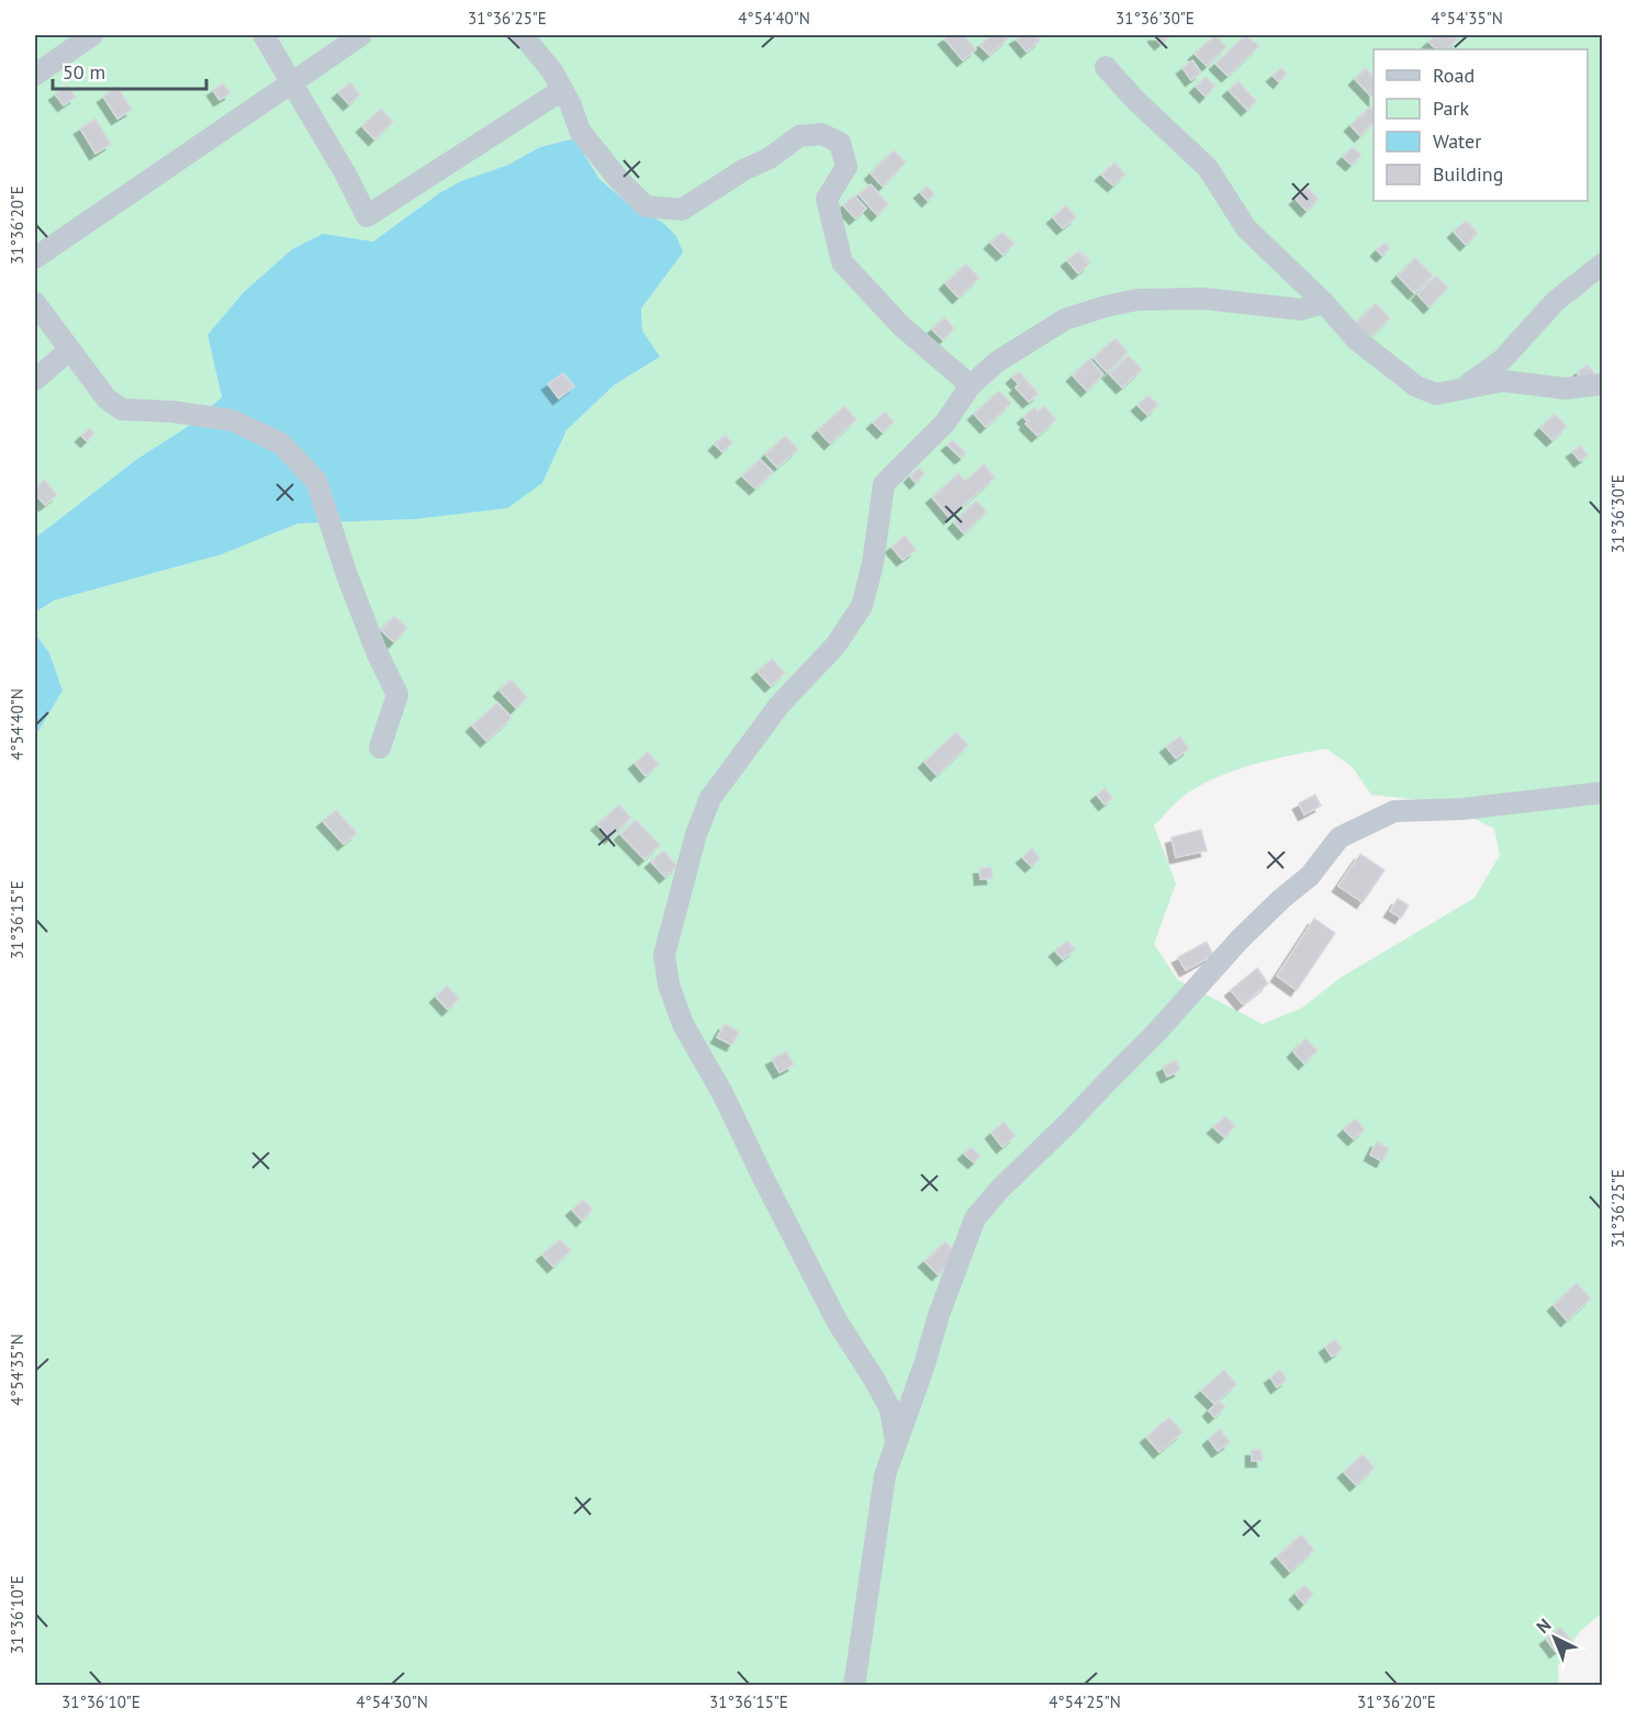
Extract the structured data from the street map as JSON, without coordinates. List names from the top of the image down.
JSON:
{
  "legend": [
    "Road",
    "Park",
    "Water",
    "Building"
  ],
  "scale_bar": "50 m",
  "north": "top left",
  "coordinates": [
    "31°36'25\"E",
    "4°54'40\"N",
    "31°36'30\"E",
    "4°54'35\"N",
    "31°36'20\"E",
    "31°36'15\"E",
    "31°36'10\"E",
    "4°54'30\"N",
    "4°54'25\"N"
  ]
}
